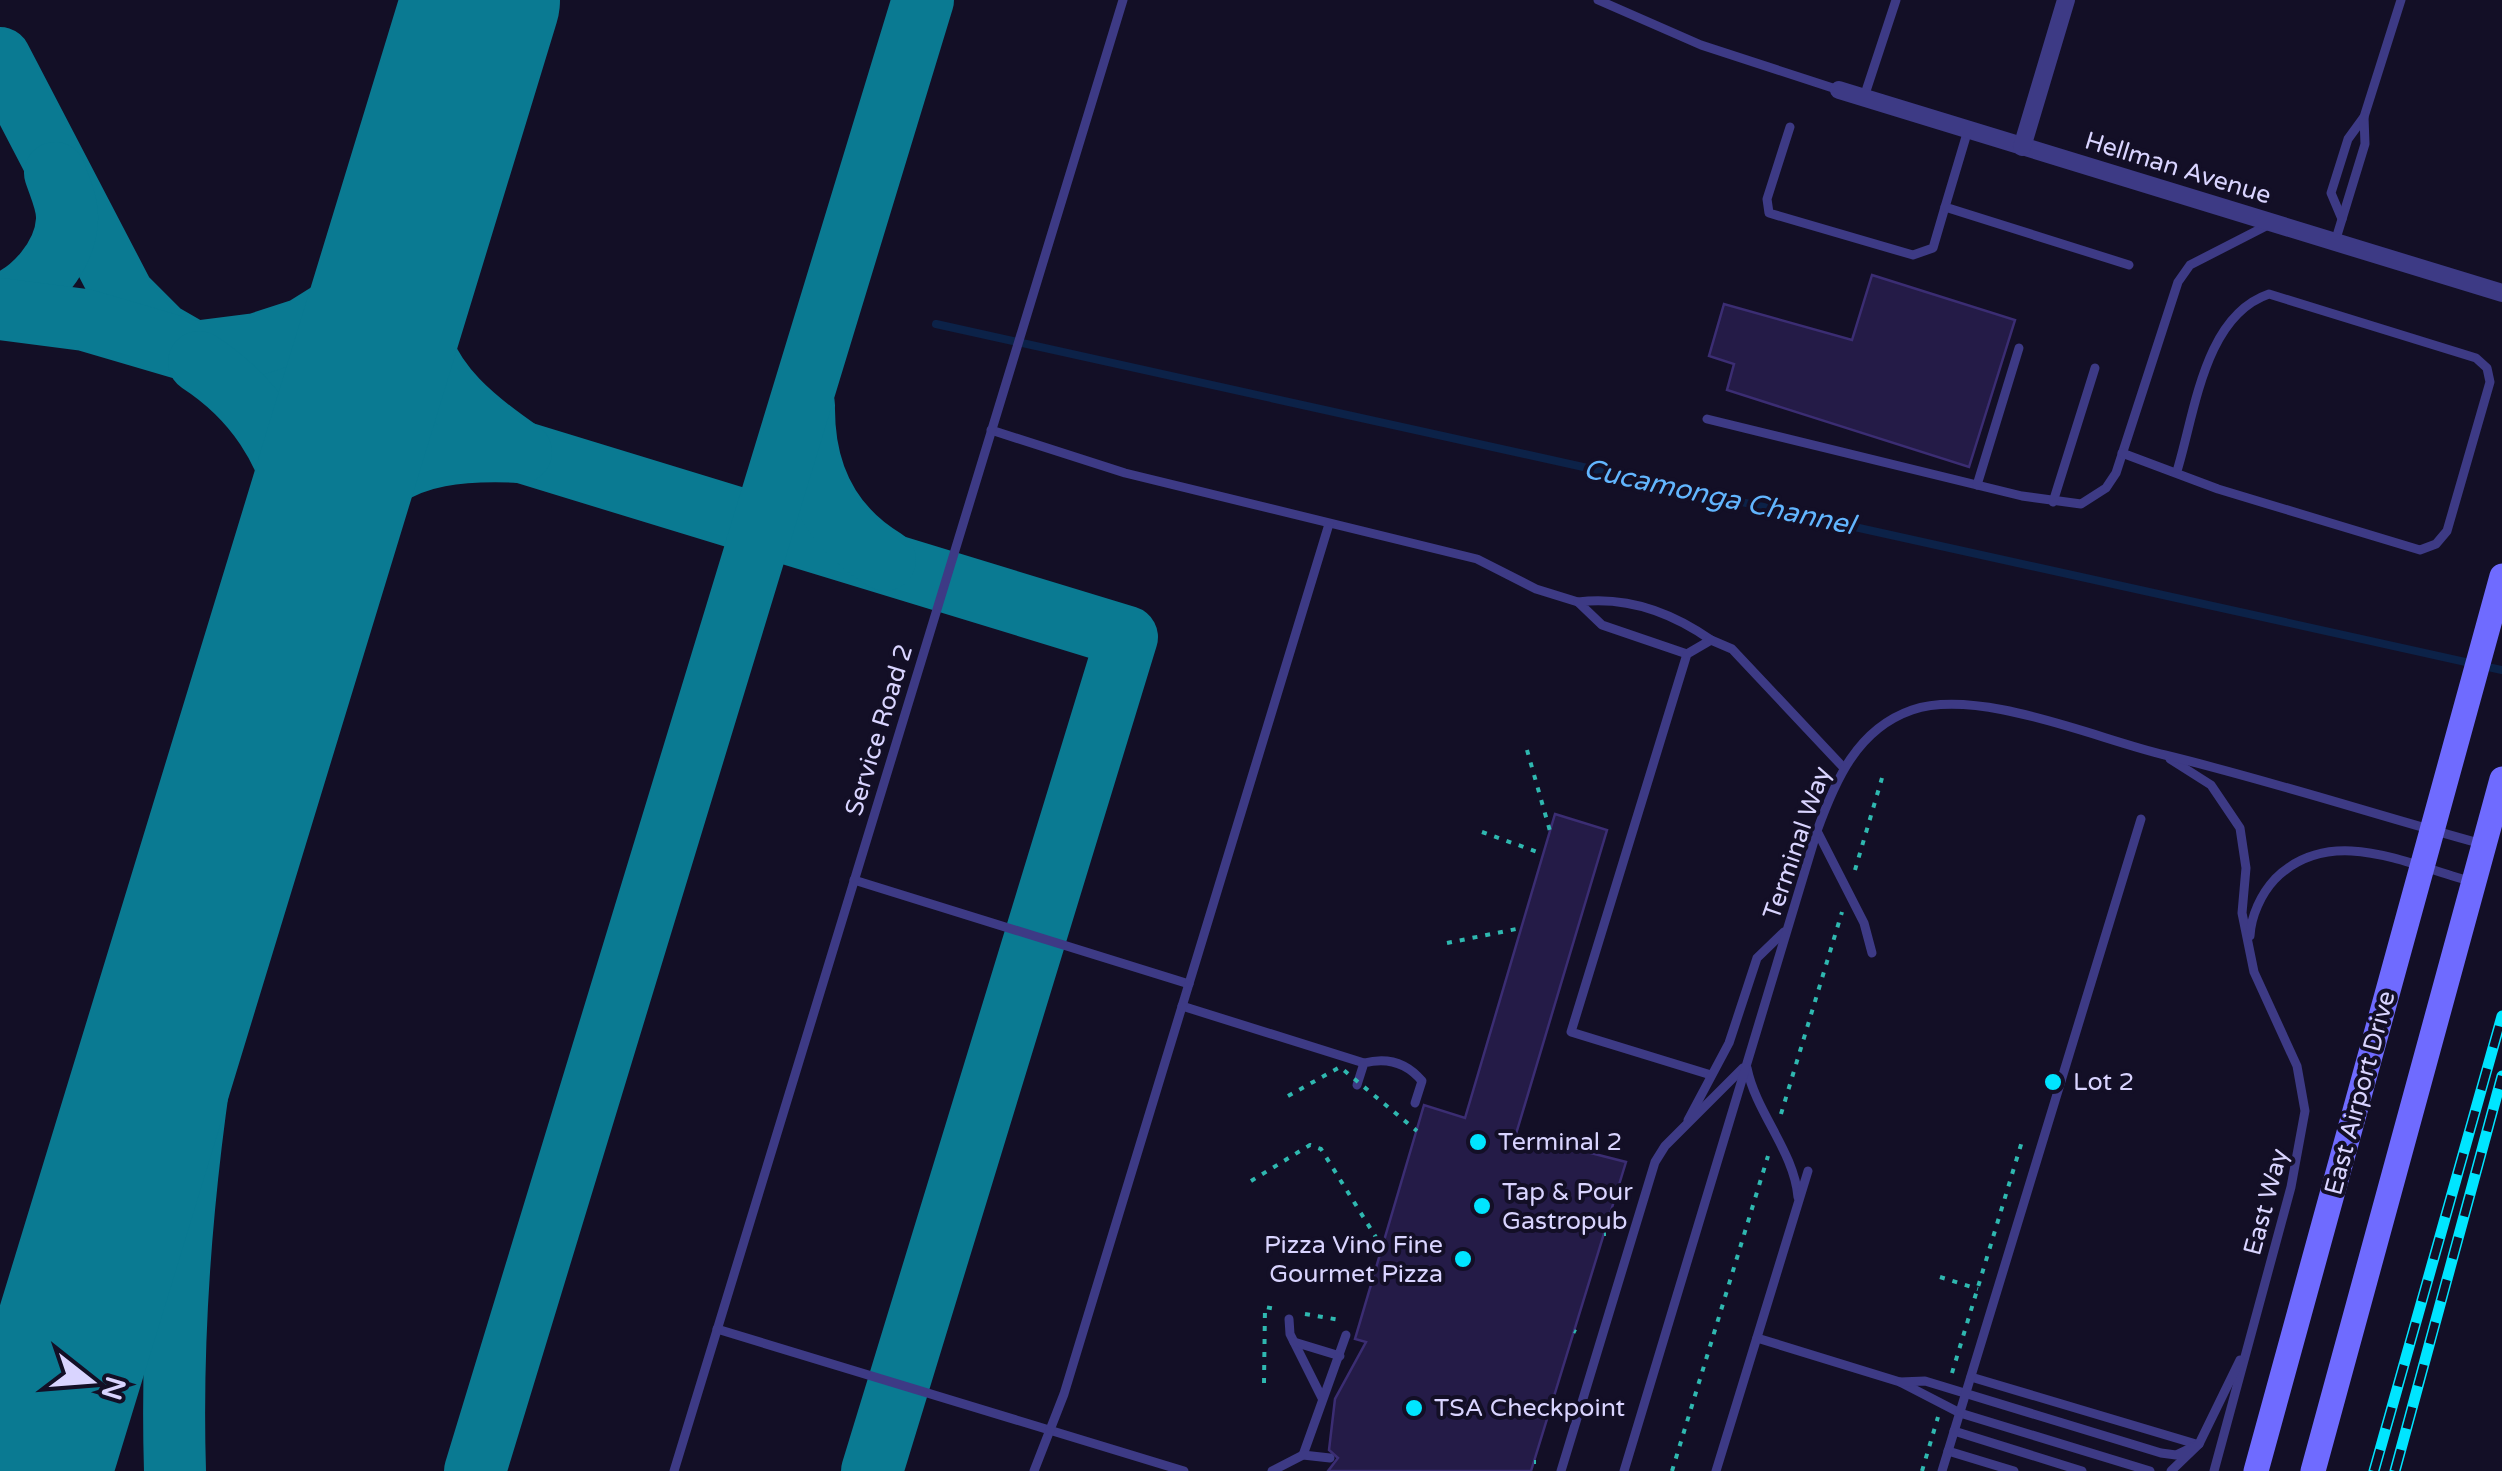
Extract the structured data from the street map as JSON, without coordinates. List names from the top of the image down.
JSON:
{
  "streets": {
    "main road": ["East Airport Drive"],
    "street": ["Hellman Avenue"],
    "lane": ["Service Road 2", "Terminal Way", "East Way"]
  },
  "crossings": [
    ["Terminal Way", "East Airport Drive"],
    ["Terminal Way", "East Way"],
    ["East Airport Drive", "East Way"]
  ],
  "water": ["Cucamonga Channel"],
  "places": [
    "Lot 2",
    "Terminal 2",
    "Tap & Pour Gastropub",
    "Pizza Vino Fine Gourmet Pizza",
    "TSA Checkpoint"
  ],
  "north": "right"
}
